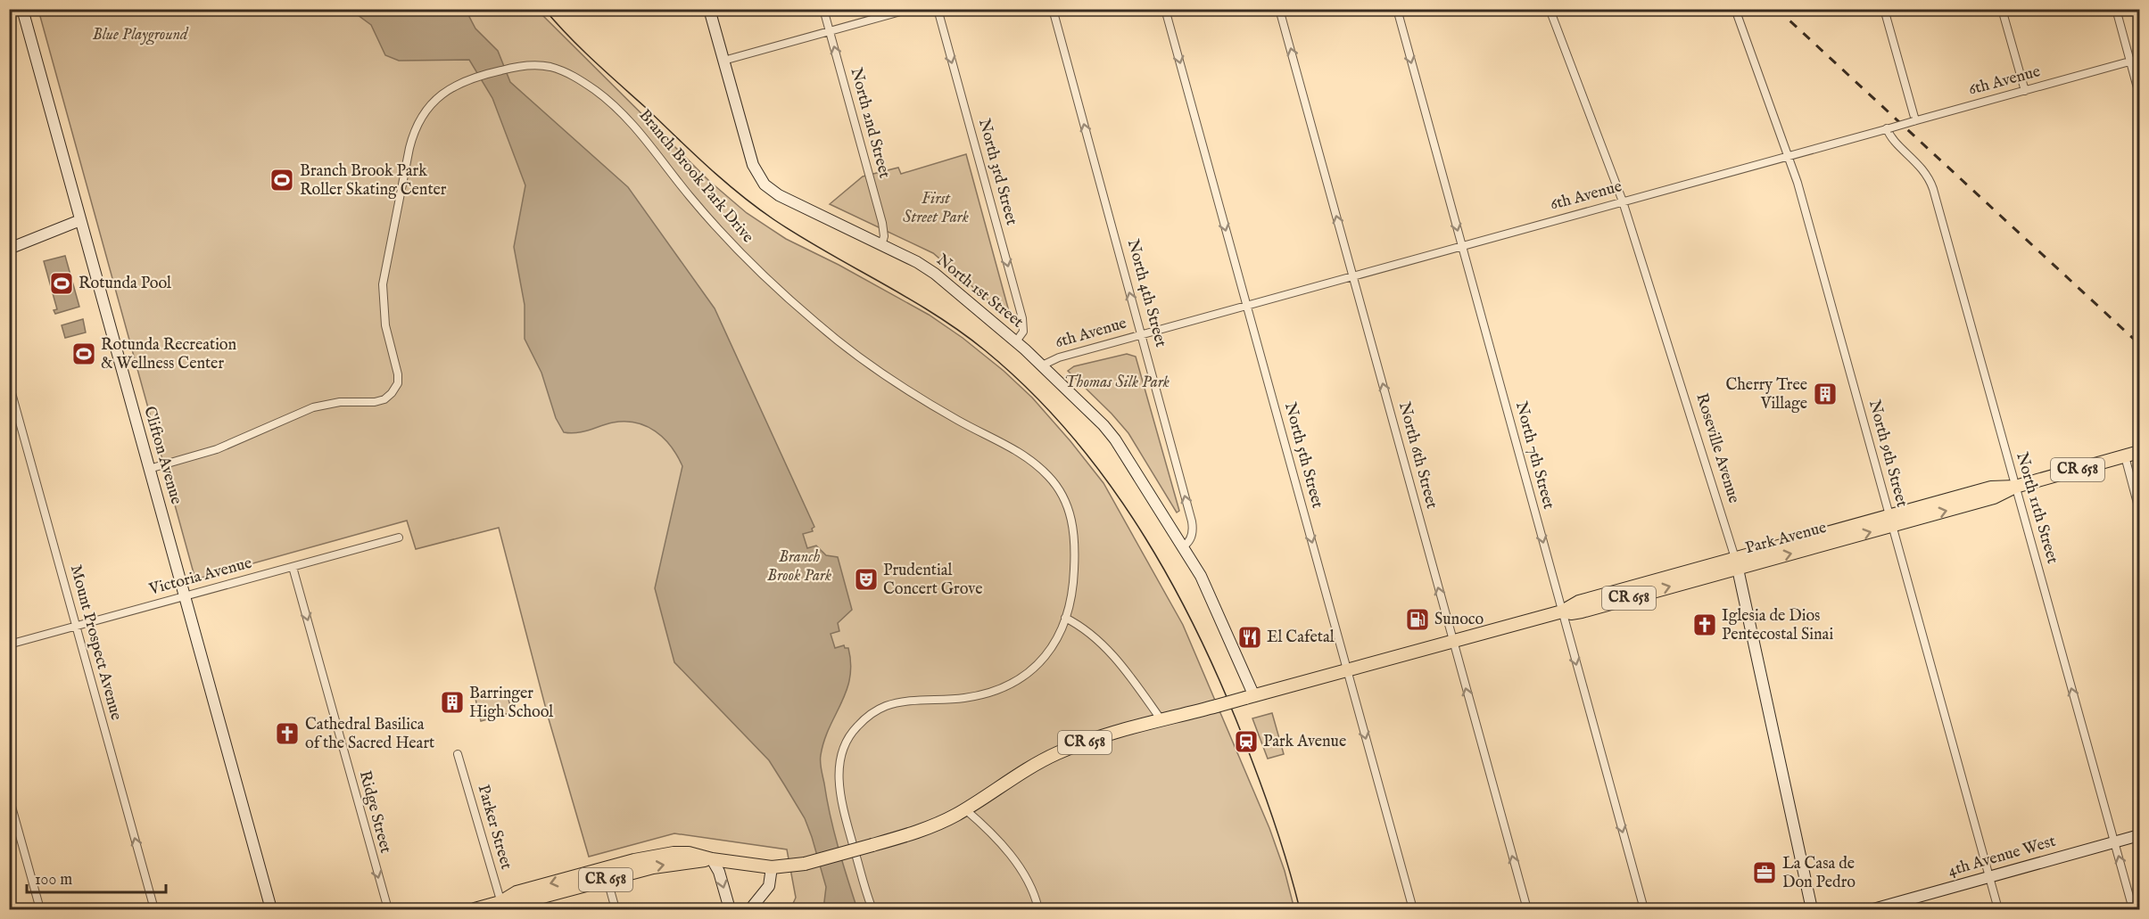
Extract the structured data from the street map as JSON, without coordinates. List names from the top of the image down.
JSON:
{
  "streets": {
    "main road": [
      "North 1st Street",
      "Roseville Avenue",
      "Clifton Avenue",
      "CR 658",
      "Park Avenue",
      "4th Avenue West"
    ],
    "street": [
      "6th Avenue",
      "North 2nd Street",
      "North 3rd Street",
      "Branch Brook Park Drive",
      "North 4th Street",
      "North 9th Street",
      "North 5th Street",
      "North 6th Street",
      "North 7th Street",
      "North 11th Street",
      "Victoria Avenue",
      "Mount Prospect Avenue",
      "Ridge Street",
      "Parker Street"
    ]
  },
  "crossings": [
    ["6th Avenue", "North 1st Street"],
    ["6th Avenue", "North 4th Street"],
    ["6th Avenue", "Roseville Avenue"],
    ["6th Avenue", "North 9th Street"],
    ["6th Avenue", "North 5th Street"],
    ["6th Avenue", "North 6th Street"],
    ["6th Avenue", "North 7th Street"],
    ["6th Avenue", "North 11th Street"],
    ["North 2nd Street", "North 1st Street"],
    ["North 3rd Street", "North 1st Street"],
    ["Branch Brook Park Drive", "Clifton Avenue"],
    ["North 1st Street", "North 4th Street"],
    ["Roseville Avenue", "Park Avenue"],
    ["North 9th Street", "Park Avenue"],
    ["North 9th Street", "4th Avenue West"],
    ["Clifton Avenue", "Victoria Avenue"],
    ["North 5th Street", "Park Avenue"],
    ["North 6th Street", "Park Avenue"],
    ["North 7th Street", "Park Avenue"],
    ["North 11th Street", "Park Avenue"],
    ["North 11th Street", "4th Avenue West"],
    ["Park Avenue", "Parker Street"],
    ["Victoria Avenue", "Mount Prospect Avenue"],
    ["Victoria Avenue", "Ridge Street"]
  ],
  "one_way": [
    "North 2nd Street",
    "North 3rd Street",
    "North 4th Street",
    "North 5th Street",
    "North 6th Street",
    "North 7th Street",
    "North 11th Street",
    "Mount Prospect Avenue",
    "Ridge Street"
  ],
  "parks": [
    "Blue Playground",
    "First Street Park",
    "Thomas Silk Park",
    "Branch Brook Park"
  ],
  "places": {
    "sports": ["Branch Brook Park Roller Skating Center", "Rotunda Pool", "Rotunda Recreation & Wellness Center"],
    "building": ["Cherry Tree Village", "Barringer High School"],
    "theatre": ["Prudential Concert Grove"],
    "fuel station": ["Sunoco"],
    "church": ["Iglesia de Dios Pentecostal Sinai", "Cathedral Basilica of the Sacred Heart"],
    "restaurant": ["El Cafetal"],
    "station": ["Park Avenue"],
    "office": ["La Casa de Don Pedro"]
  },
  "scale_bar": "100 m"
}
